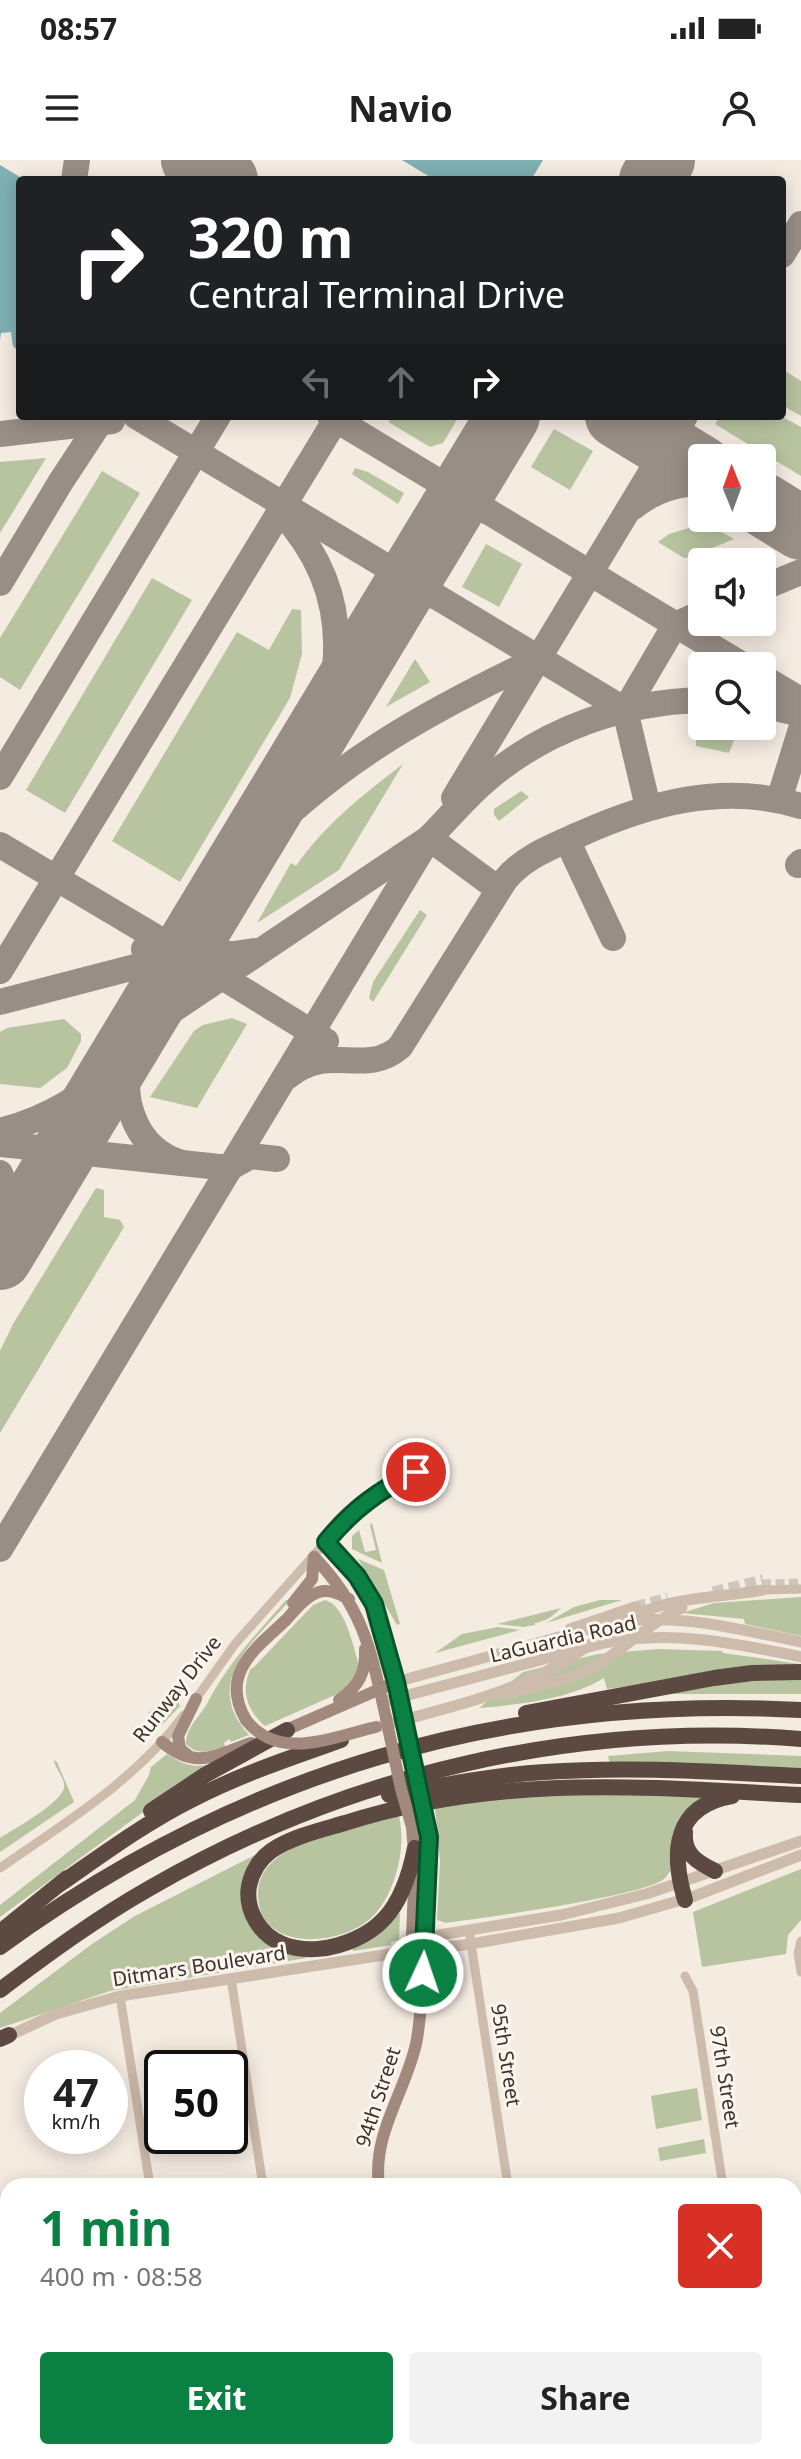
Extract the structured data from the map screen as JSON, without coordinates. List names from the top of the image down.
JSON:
{
  "streets": {
    "main road": ["94th Street"],
    "street": [
      "LaGuardia Road",
      "Runway Drive",
      "Ditmars Boulevard",
      "95th Street",
      "97th Street"
    ]
  },
  "crossings": [
    ["LaGuardia Road", "94th Street"],
    ["Runway Drive", "94th Street"],
    ["Ditmars Boulevard", "95th Street"],
    ["Ditmars Boulevard", "94th Street"]
  ],
  "north": "top",
  "page": {
    "status": "08:57",
    "header": "Navio",
    "turn": ["320 m", "Central Terminal Drive"],
    "speed": "47 km/h",
    "limit": "50",
    "heading": ["1 min", "400 m · 08:58"],
    "buttons": ["Exit", "Share"]
  }
}
